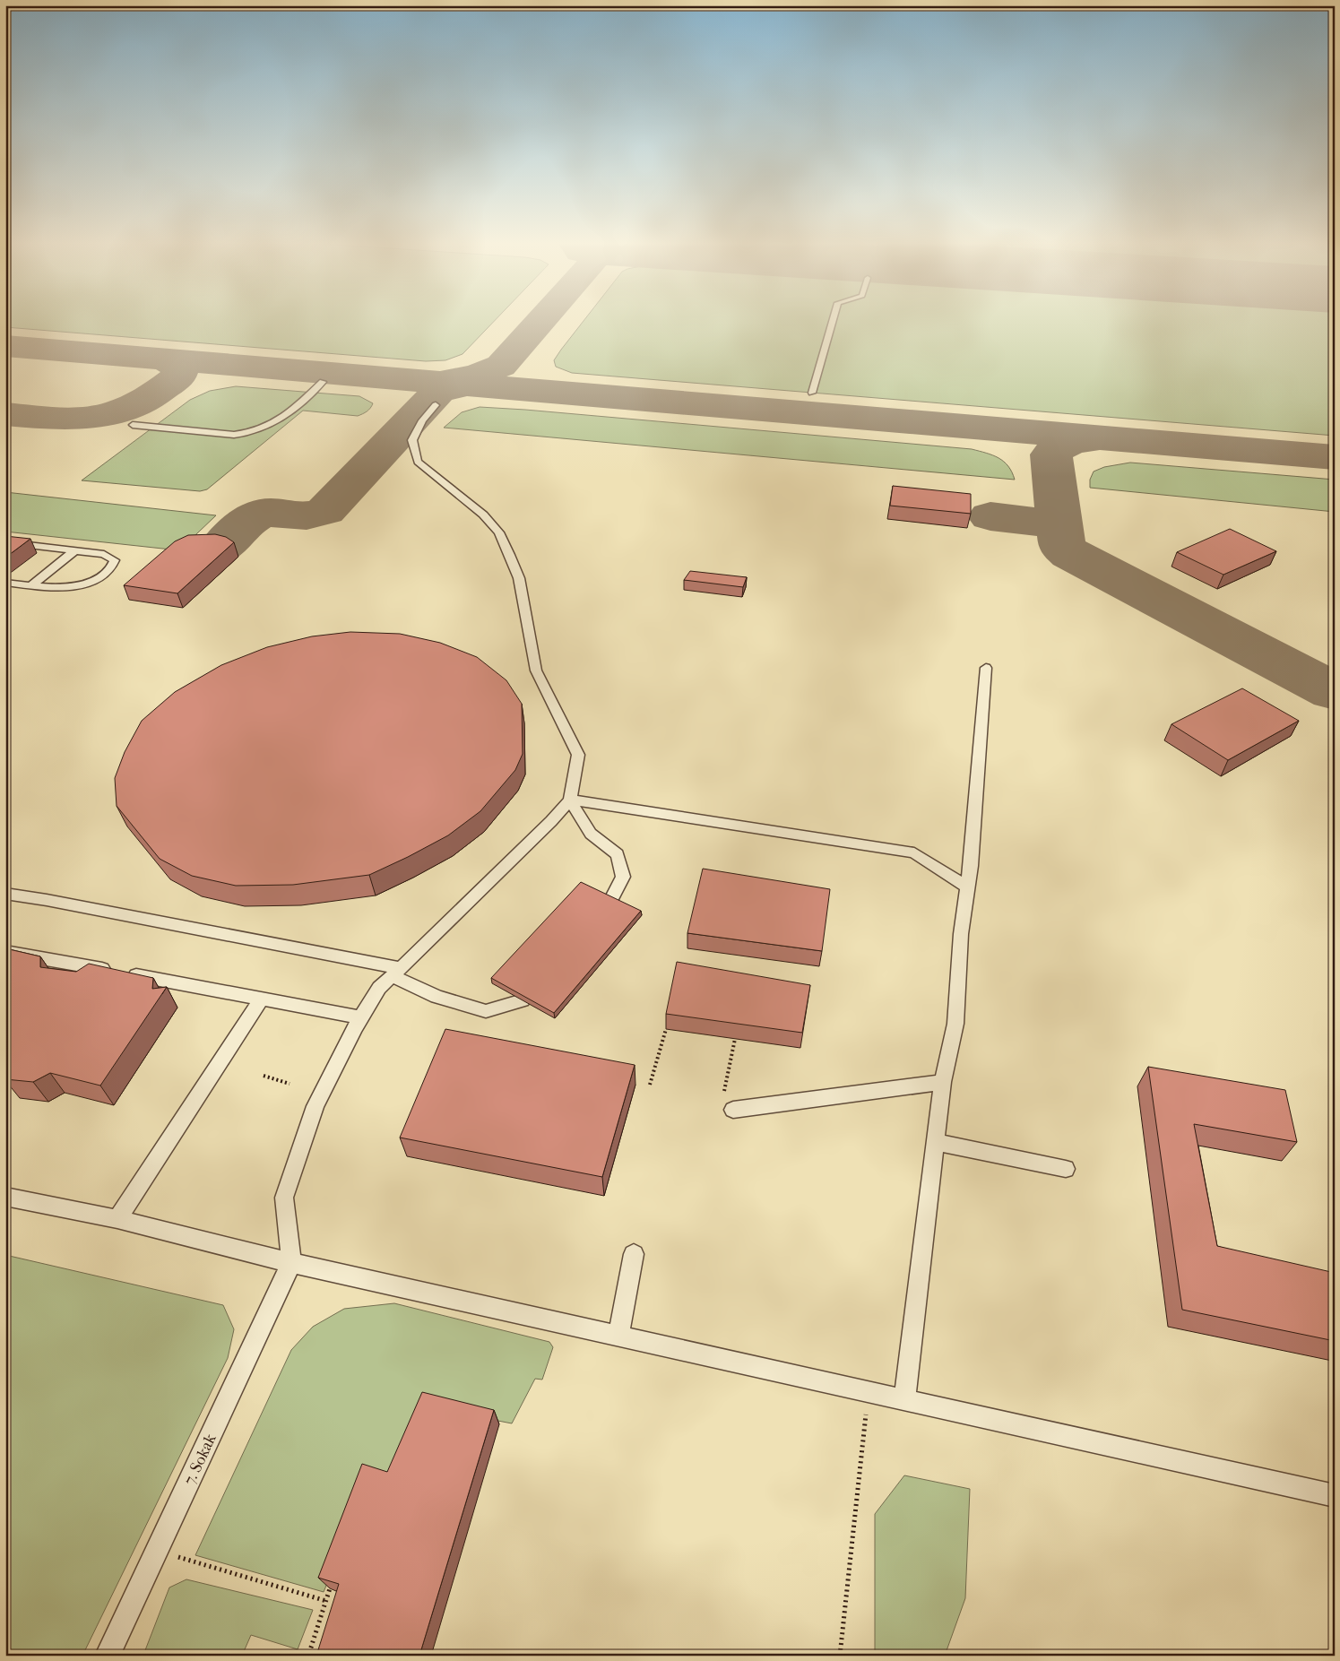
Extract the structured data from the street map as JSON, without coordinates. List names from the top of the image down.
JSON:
{
  "streets": {
    "lane": ["7. Sokak"]
  }
}
